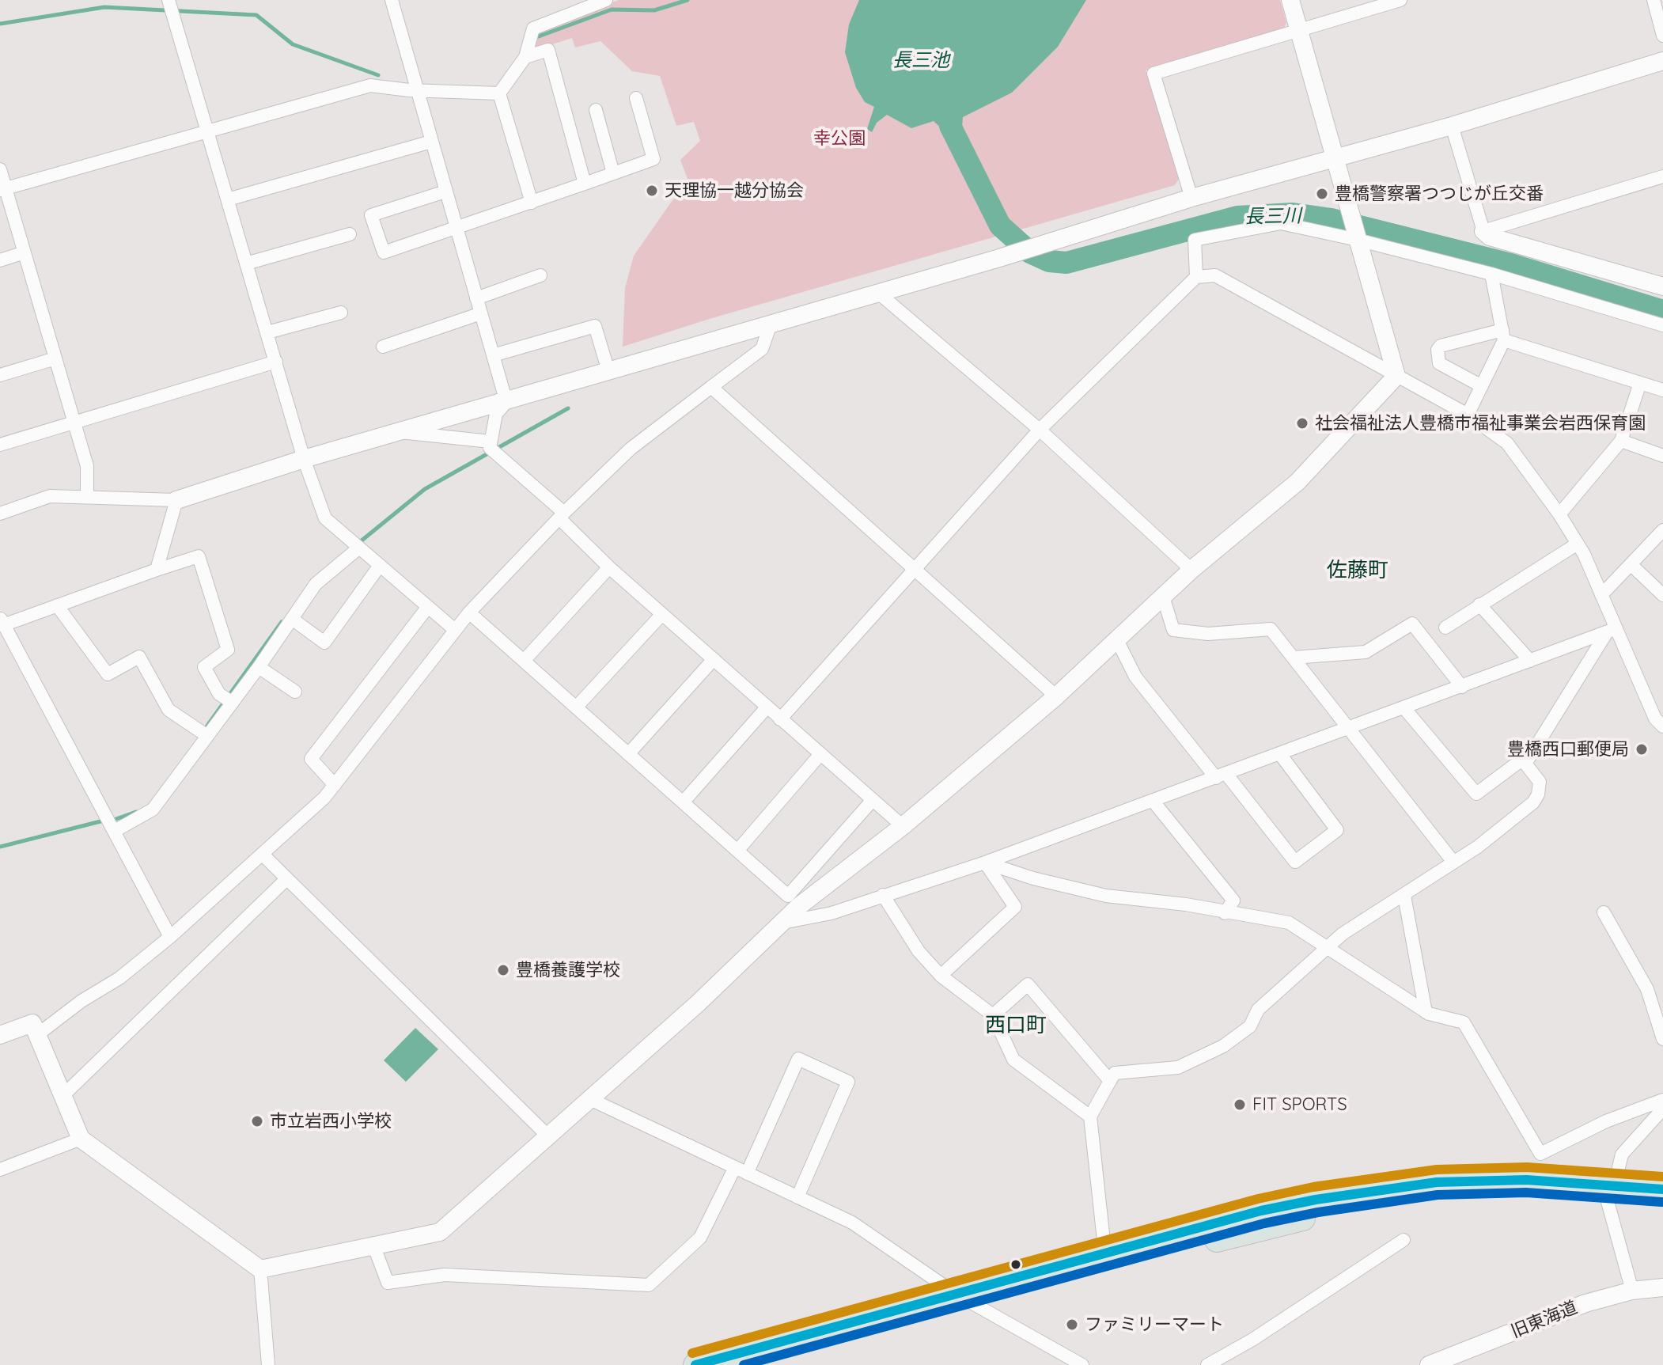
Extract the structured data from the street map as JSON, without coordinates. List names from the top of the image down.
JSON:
{
  "streets": {
    "street": ["旧東海道"]
  },
  "districts": ["佐藤町", "西口町"],
  "water": ["長三池", "長三川"],
  "parks": ["幸公園"],
  "places": [
    "天理協一越分協会",
    "豊橋警察署つつじが丘交番",
    "社会福祉法人豊橋市福祉事業会岩西保育園",
    "豊橋西口郵便局",
    "豊橋養護学校",
    "FIT SPORTS",
    "市立岩西小学校",
    "ファミリーマート"
  ]
}
